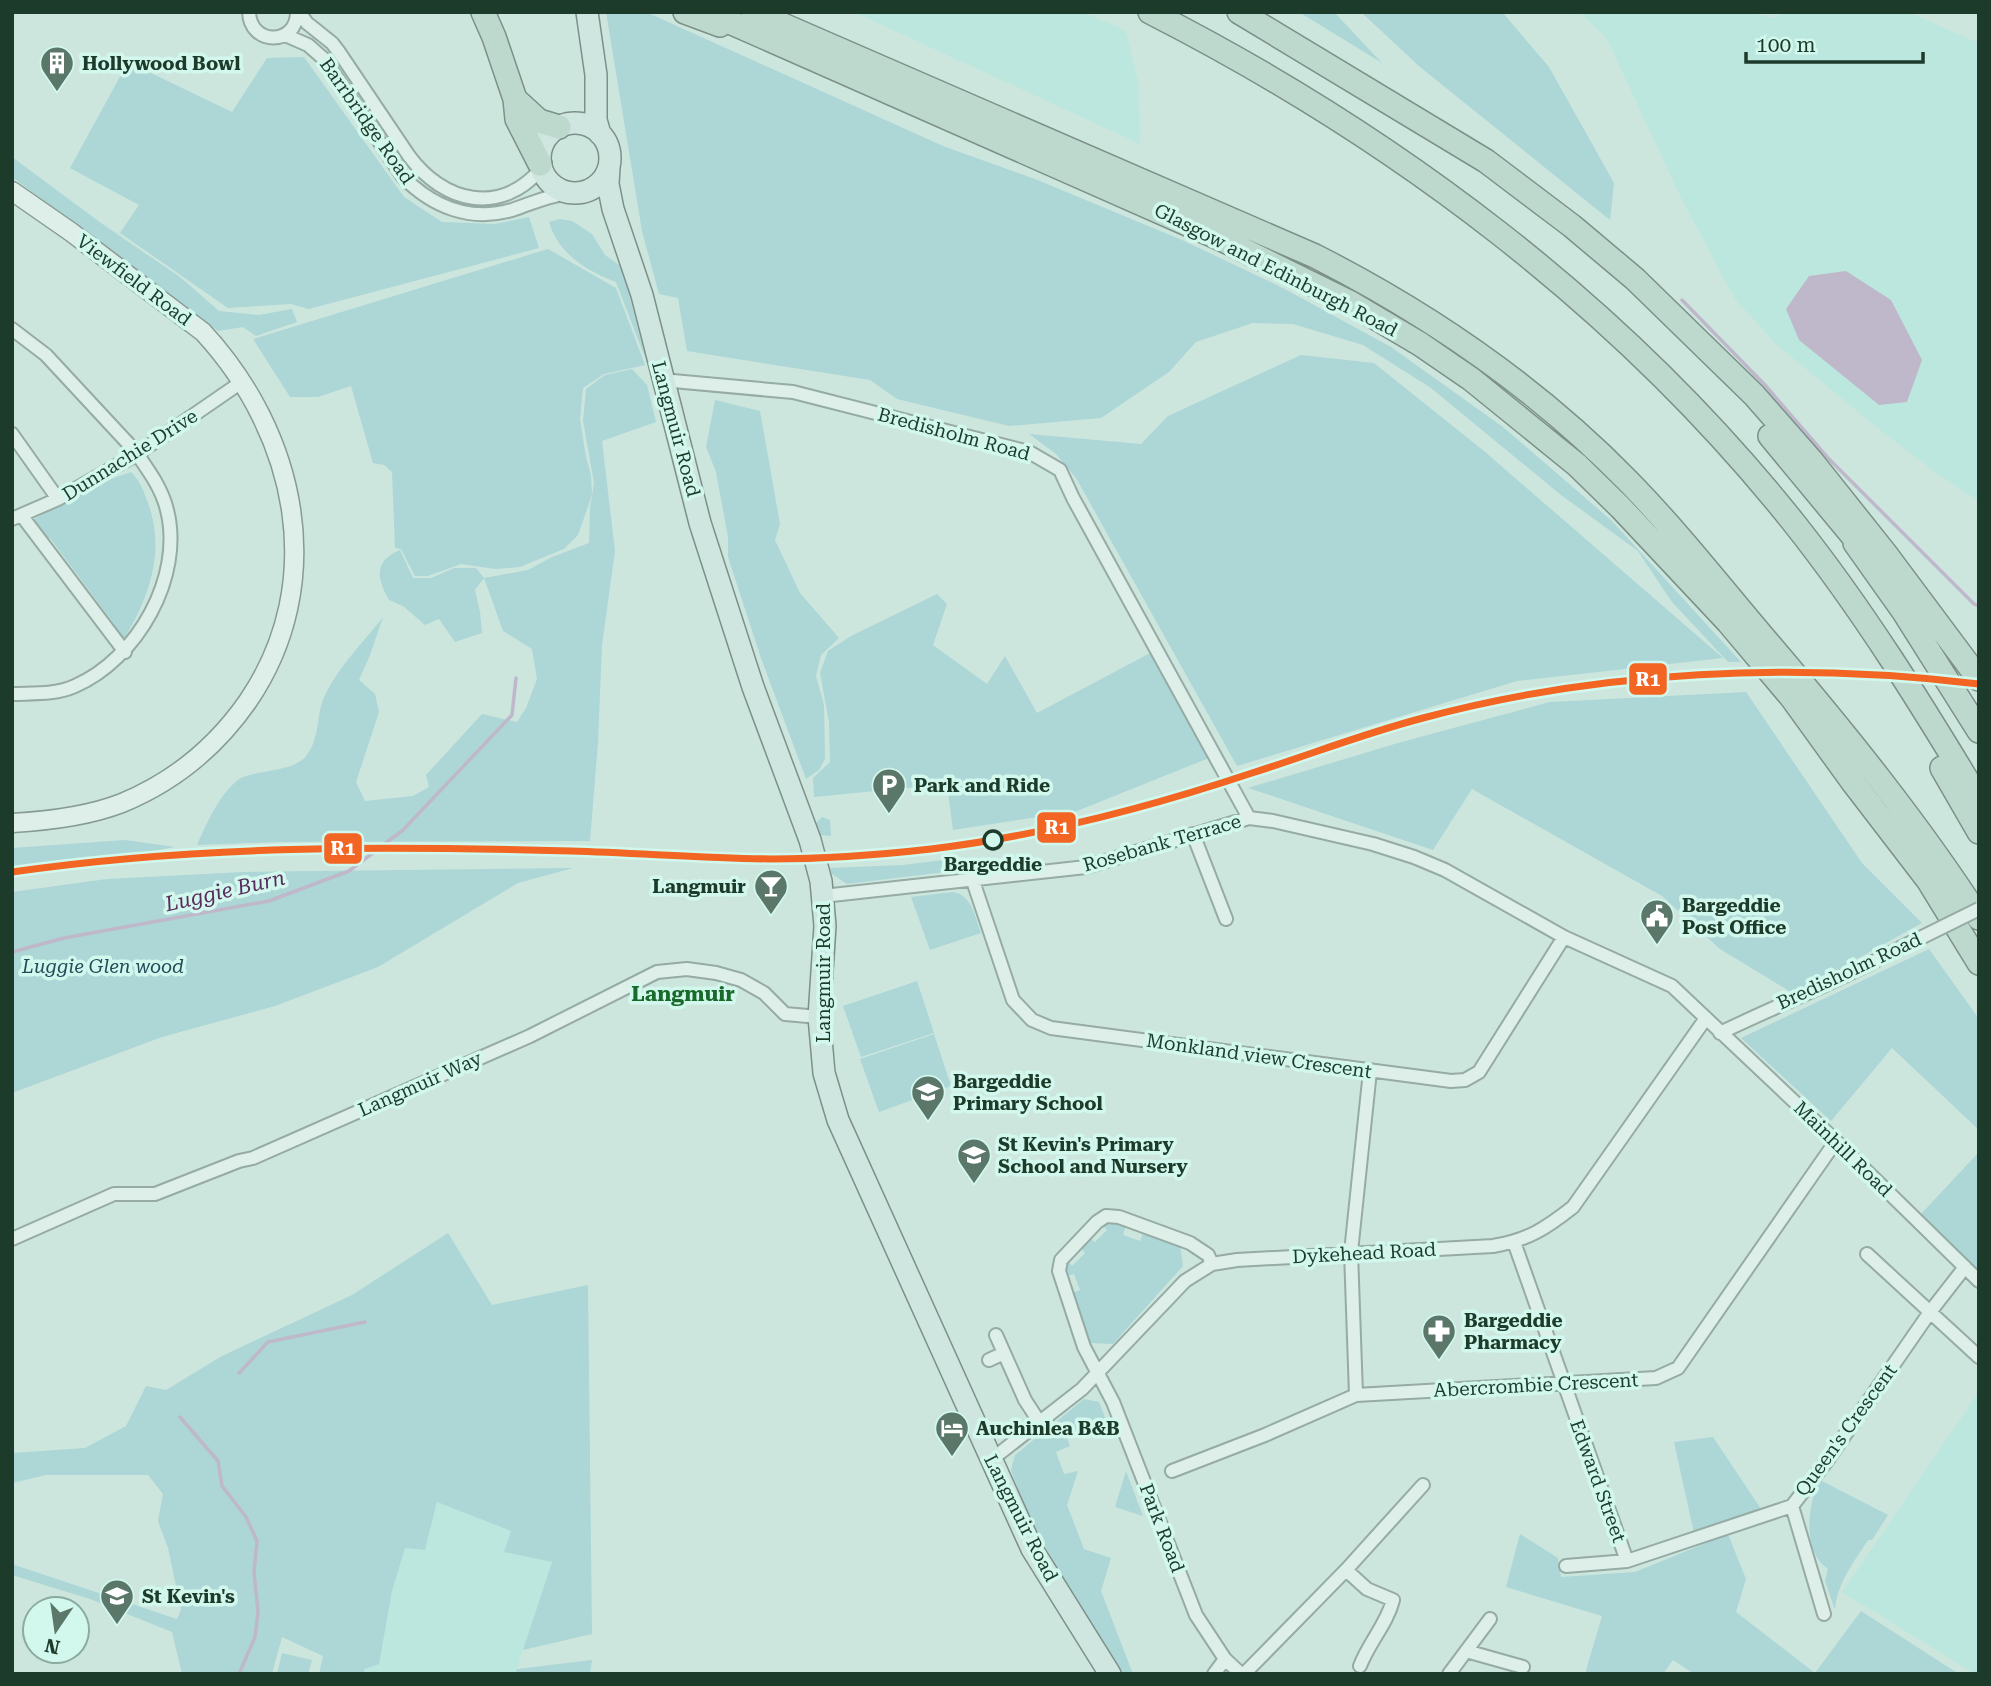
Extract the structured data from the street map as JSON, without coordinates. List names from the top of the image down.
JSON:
{
  "streets": {
    "highway": ["Glasgow and Edinburgh Road"],
    "main road": ["Langmuir Road"],
    "street": [
      "Barrbridge Road",
      "Viewfield Road",
      "Bredisholm Road",
      "Dunnachie Drive",
      "Rosebank Terrace",
      "Monkland view Crescent",
      "Langmuir Way",
      "Mainhill Road",
      "Dykehead Road",
      "Abercrombie Crescent",
      "Queen's Crescent",
      "Edward Street",
      "Park Road"
    ]
  },
  "crossings": [
    ["Barrbridge Road", "Langmuir Road"],
    ["Viewfield Road", "Dunnachie Drive"],
    ["Langmuir Road", "Bredisholm Road"],
    ["Langmuir Road", "Rosebank Terrace"],
    ["Langmuir Road", "Langmuir Way"],
    ["Langmuir Road", "Dykehead Road"],
    ["Bredisholm Road", "Rosebank Terrace"],
    ["Bredisholm Road", "Mainhill Road"],
    ["Rosebank Terrace", "Monkland view Crescent"],
    ["Rosebank Terrace", "Mainhill Road"],
    ["Rosebank Terrace", "Dykehead Road"],
    ["Mainhill Road", "Dykehead Road"],
    ["Mainhill Road", "Abercrombie Crescent"],
    ["Mainhill Road", "Queen's Crescent"],
    ["Dykehead Road", "Edward Street"],
    ["Dykehead Road", "Park Road"],
    ["Abercrombie Crescent", "Edward Street"],
    ["Queen's Crescent", "Edward Street"]
  ],
  "districts": ["Langmuir"],
  "water": ["Luggie Burn"],
  "parks": ["Luggie Glen wood"],
  "places": {
    "building": ["Hollywood Bowl"],
    "parking": ["Park and Ride"],
    "other": ["Bargeddie"],
    "bar": ["Langmuir"],
    "public building": ["Bargeddie Post Office"],
    "school or university": ["Bargeddie Primary School", "St Kevin's Primary School and Nursery", "St Kevin's"],
    "pharmacy": ["Bargeddie Pharmacy"],
    "hotel": ["Auchinlea B&B"]
  },
  "lines": ["transit line R1"],
  "scale_bar": "100 m",
  "north": "bottom"
}
